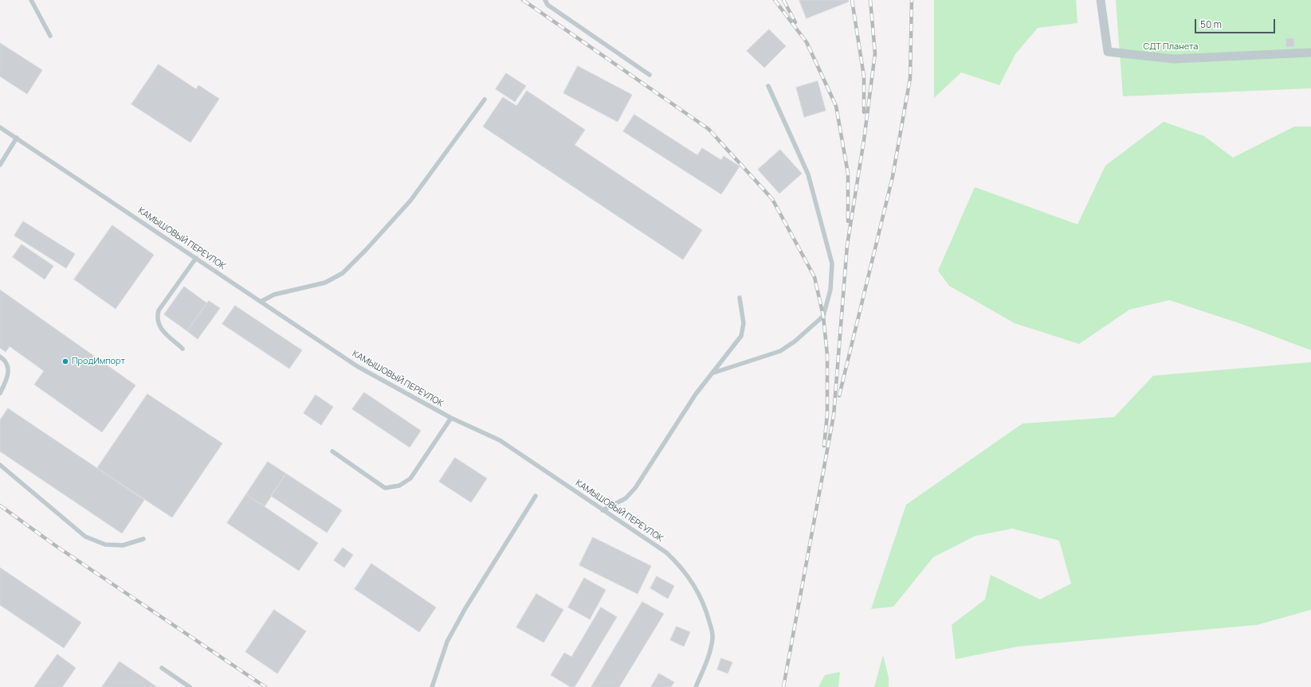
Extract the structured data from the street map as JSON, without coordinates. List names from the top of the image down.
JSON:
{
  "streets": {
    "lane": ["КАМЫШОВЫЙ ПЕРЕУЛОК"]
  },
  "parks": ["СДТ Планета"],
  "places": ["ПродИмпорт"],
  "scale_bar": "50 m"
}
